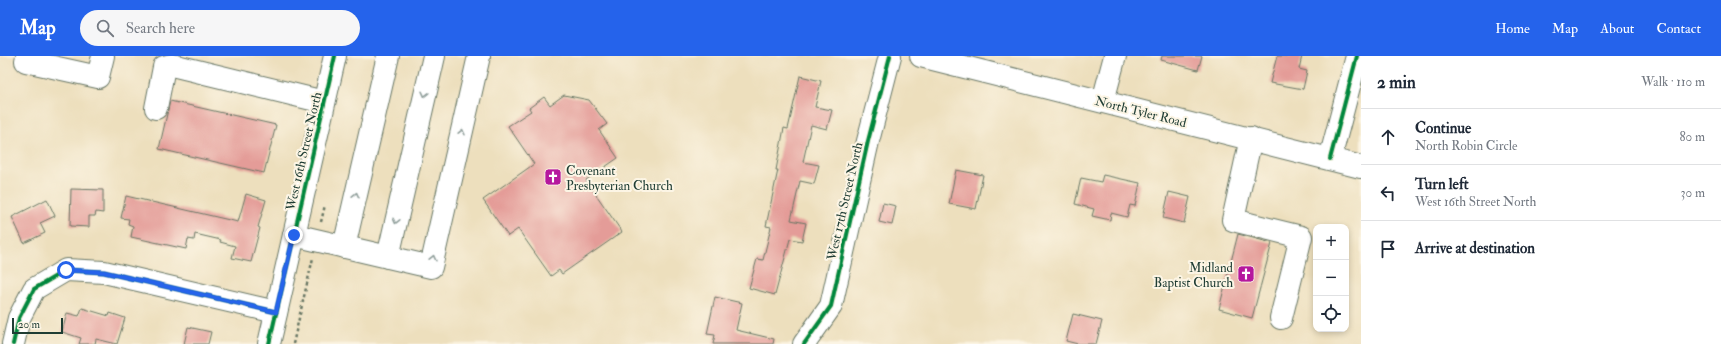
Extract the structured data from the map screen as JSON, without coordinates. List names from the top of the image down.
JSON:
{
  "streets": {
    "street": ["North Tyler Road", "West 16th Street North", "West 17th Street North"]
  },
  "places": {
    "church": ["Covenant Presbyterian Church", "Midland Baptist Church"]
  },
  "scale_bar": "20 m",
  "page": {
    "header": "Map",
    "search": "Search here",
    "nav": [
      "Home",
      "Map",
      "About",
      "Contact"
    ],
    "heading": ["2 min", "Walk · 110 m"],
    "list": [
      ["Continue", "North Robin Circle", "80 m"],
      ["Turn left", "West 16th Street North", "30 m"],
      "Arrive at destination"
    ],
    "map_buttons": ["+", "−"],
    "scale": "20 m"
  }
}
